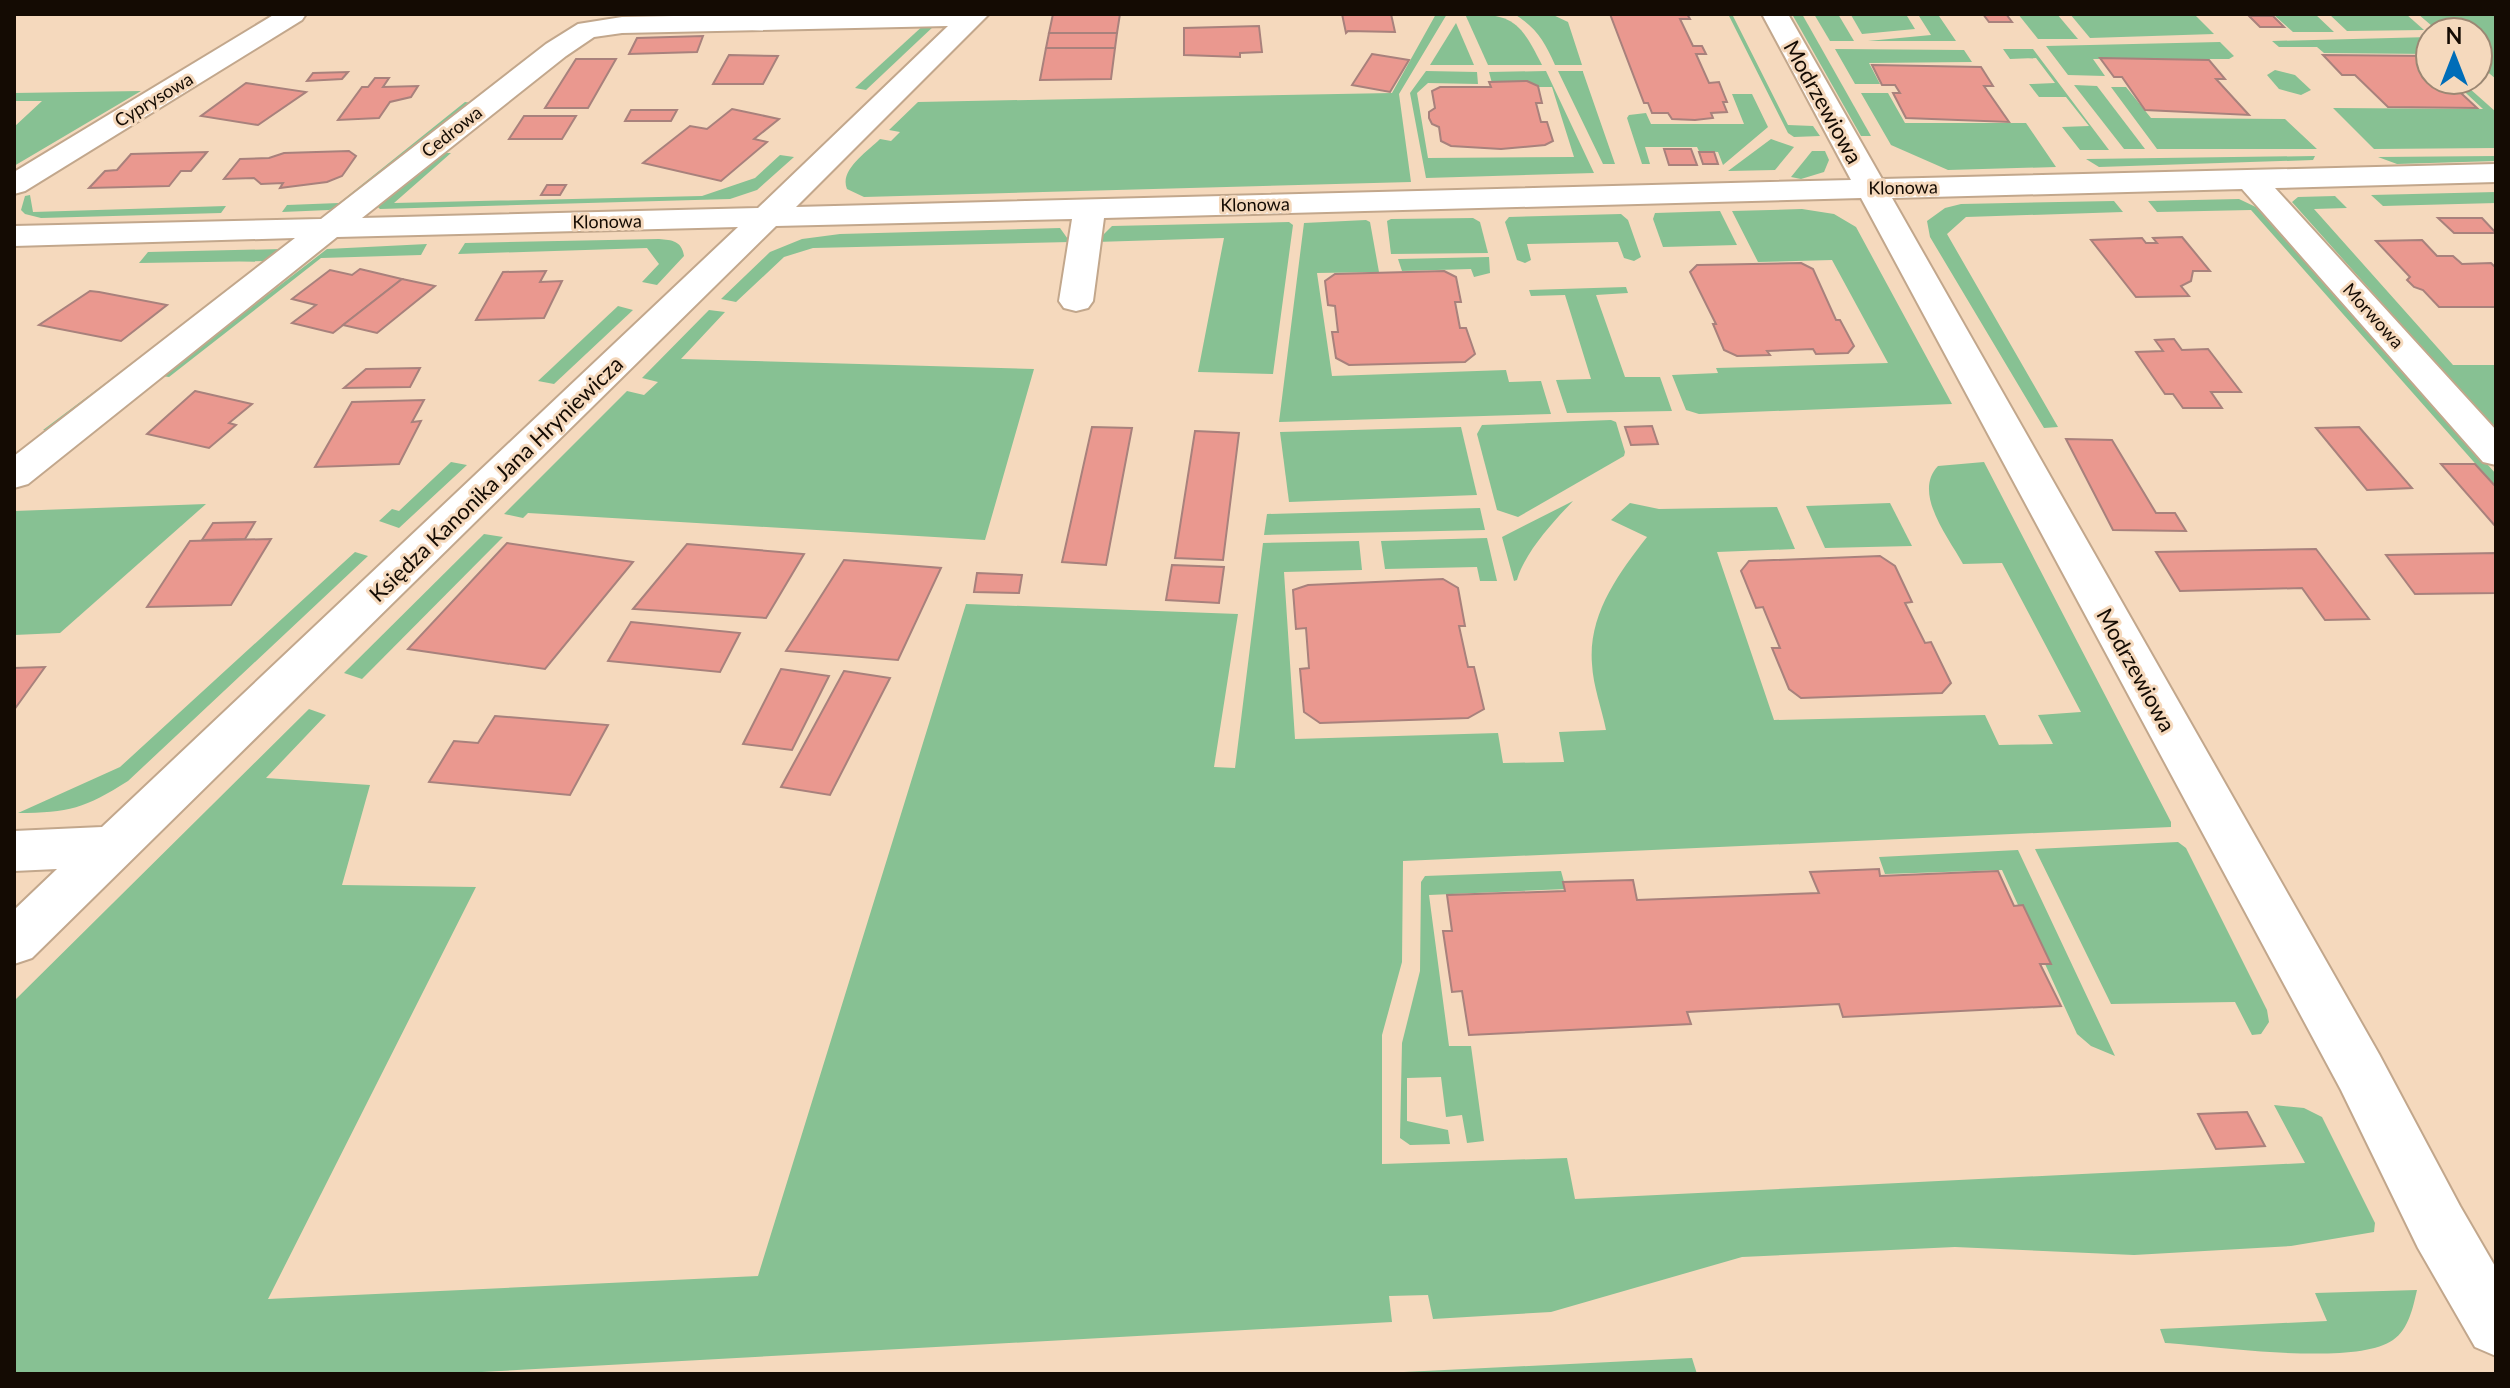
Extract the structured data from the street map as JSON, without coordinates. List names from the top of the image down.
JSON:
{
  "streets": {
    "street": [
      "Cyprysowa",
      "Modrzewiowa",
      "Cedrowa",
      "Klonowa",
      "Morwowa",
      "Księdza Kanonika Jana Hryniewicza"
    ]
  },
  "crossings": [
    ["Modrzewiowa", "Klonowa"],
    ["Cedrowa", "Klonowa"],
    ["Cedrowa", "Księdza Kanonika Jana Hryniewicza"],
    ["Klonowa", "Morwowa"],
    ["Klonowa", "Księdza Kanonika Jana Hryniewicza"]
  ],
  "north": "top"
}
